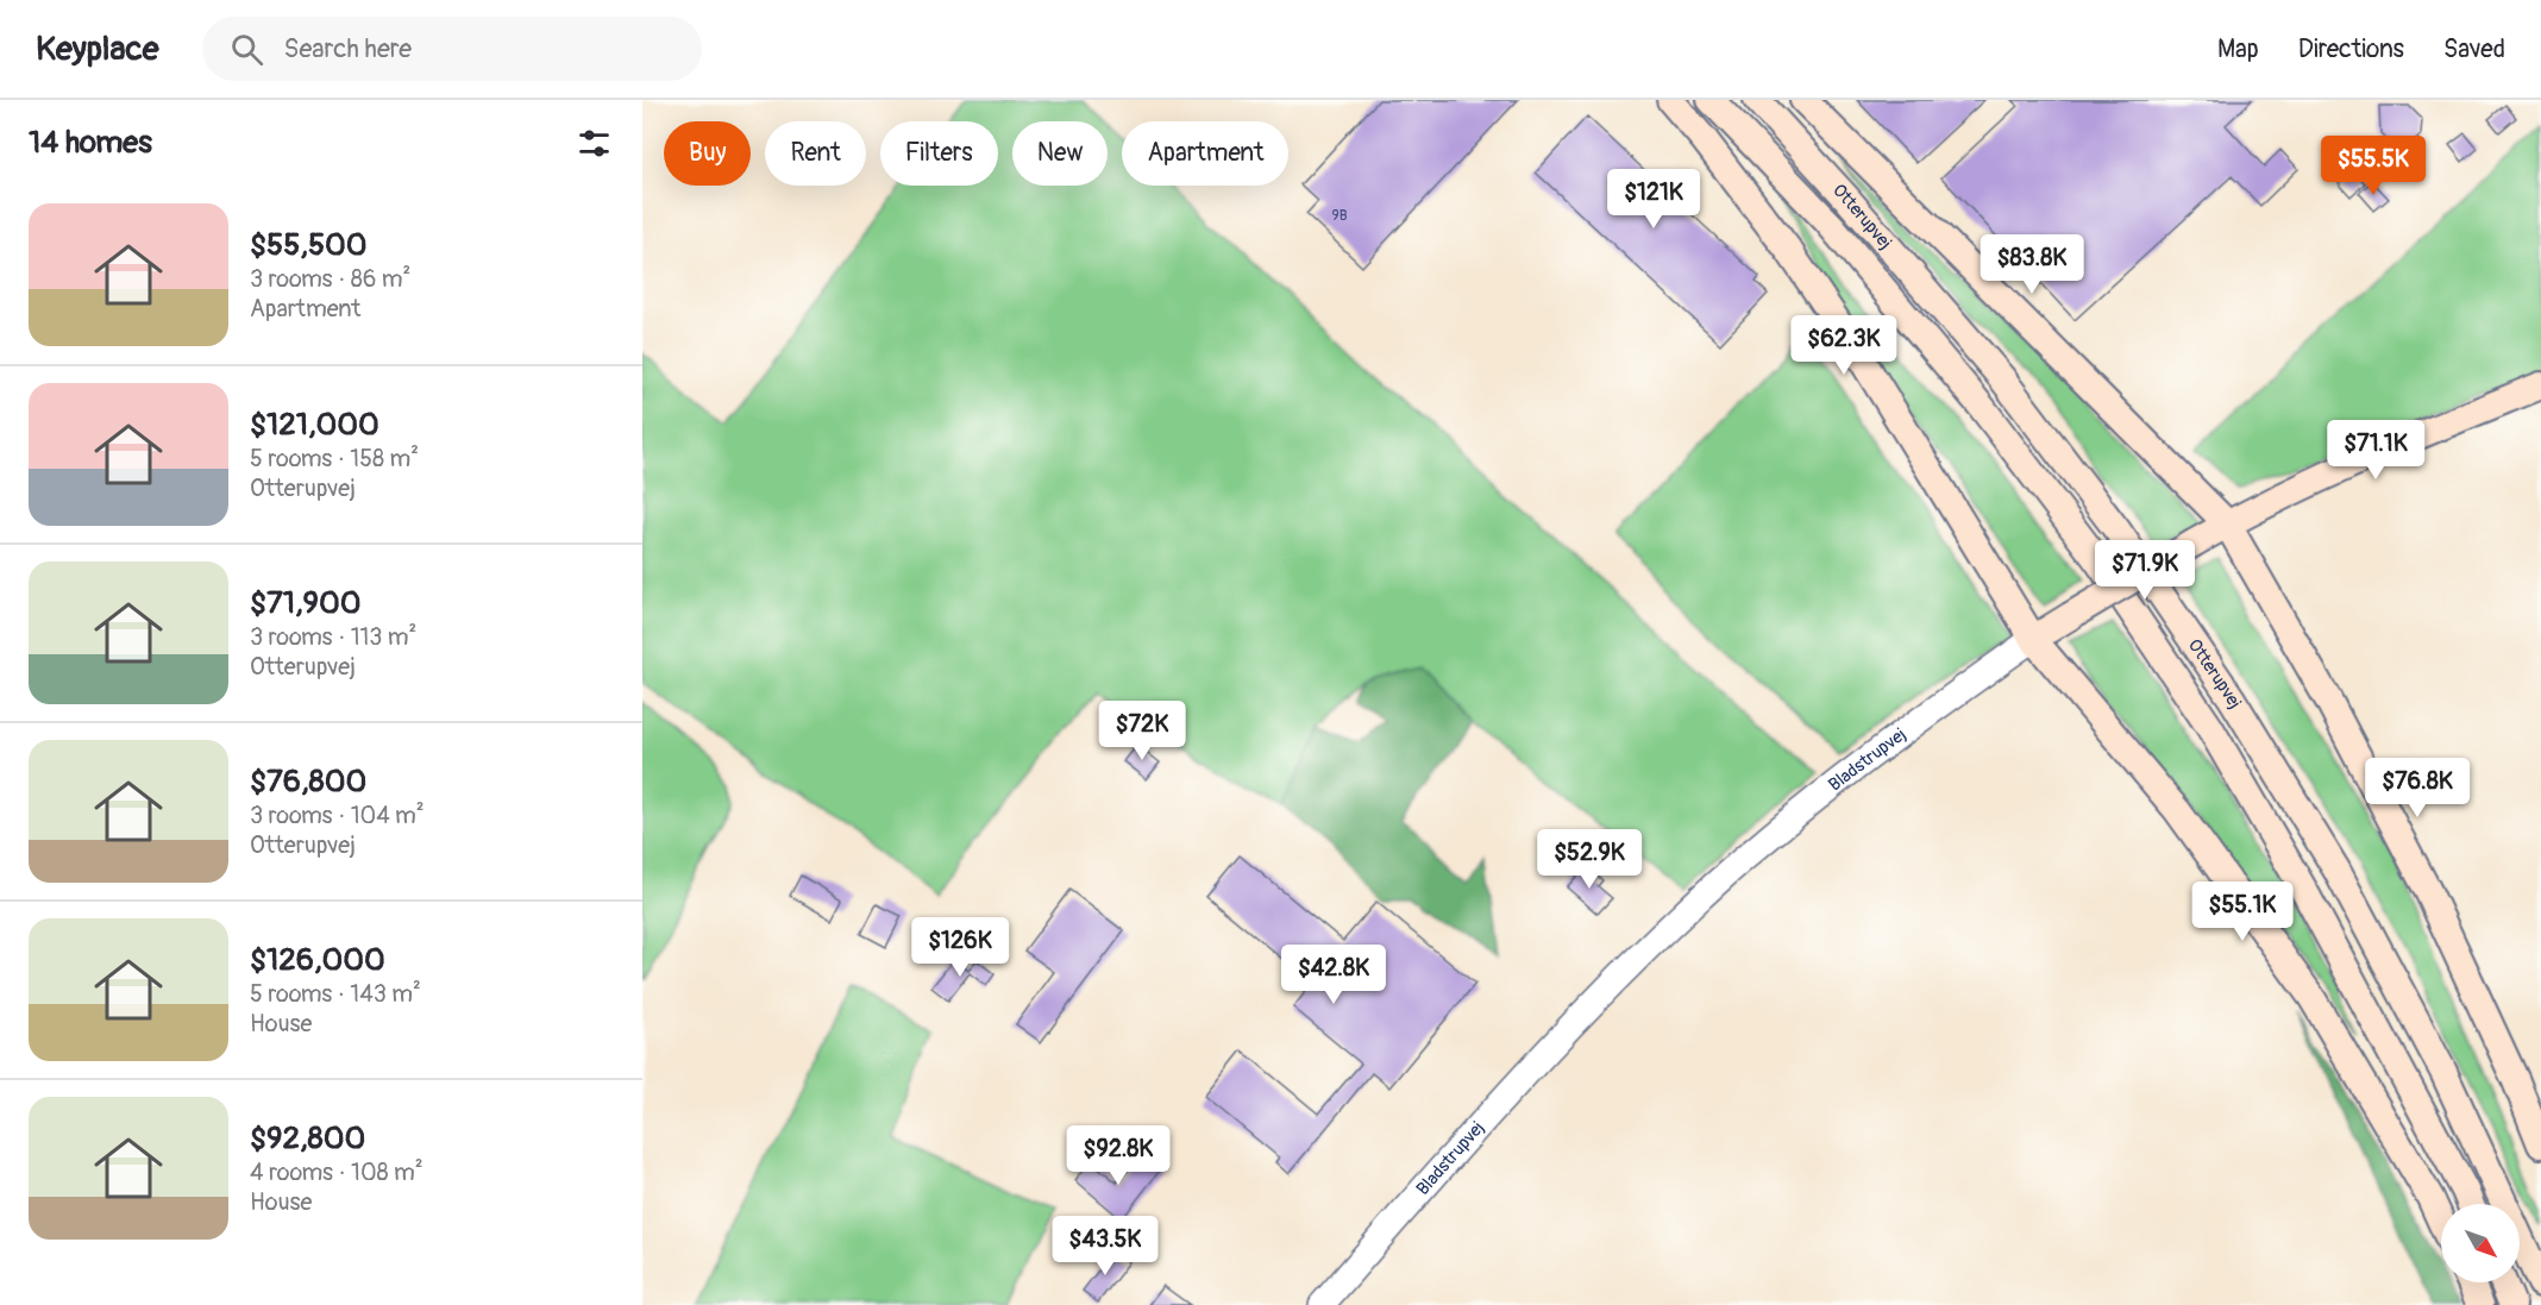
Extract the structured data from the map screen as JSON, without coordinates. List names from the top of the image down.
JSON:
{
  "streets": {
    "main road": ["Otterupvej", "Bladstrupvej"]
  },
  "house_numbers": ["9B"],
  "north": "bottom right",
  "page": {
    "header": "Keyplace",
    "search": "Search here",
    "nav": ["Map", "Directions", "Saved"],
    "heading": "14 homes",
    "chip": [
      "Buy",
      "Rent",
      "Filters",
      "New",
      "Apartment"
    ],
    "price": [
      "$55.5K",
      "$121K",
      "$83.8K",
      "$62.3K",
      "$71.1K",
      "$71.9K",
      "$72K",
      "$76.8K",
      "$52.9K",
      "$55.1K",
      "$126K",
      "$42.8K",
      "$92.8K",
      "$43.5K"
    ],
    "list": [
      {
        "name": "$55,500",
        "note": "3 rooms · 86 m² · Apartment"
      },
      {
        "name": "$121,000",
        "note": "5 rooms · 158 m² · Otterupvej"
      },
      {
        "name": "$71,900",
        "note": "3 rooms · 113 m² · Otterupvej"
      },
      {
        "name": "$76,800",
        "note": "3 rooms · 104 m² · Otterupvej"
      },
      {
        "name": "$126,000",
        "note": "5 rooms · 143 m² · House"
      },
      {
        "name": "$92,800",
        "note": "4 rooms · 108 m² · House"
      }
    ]
  }
}
